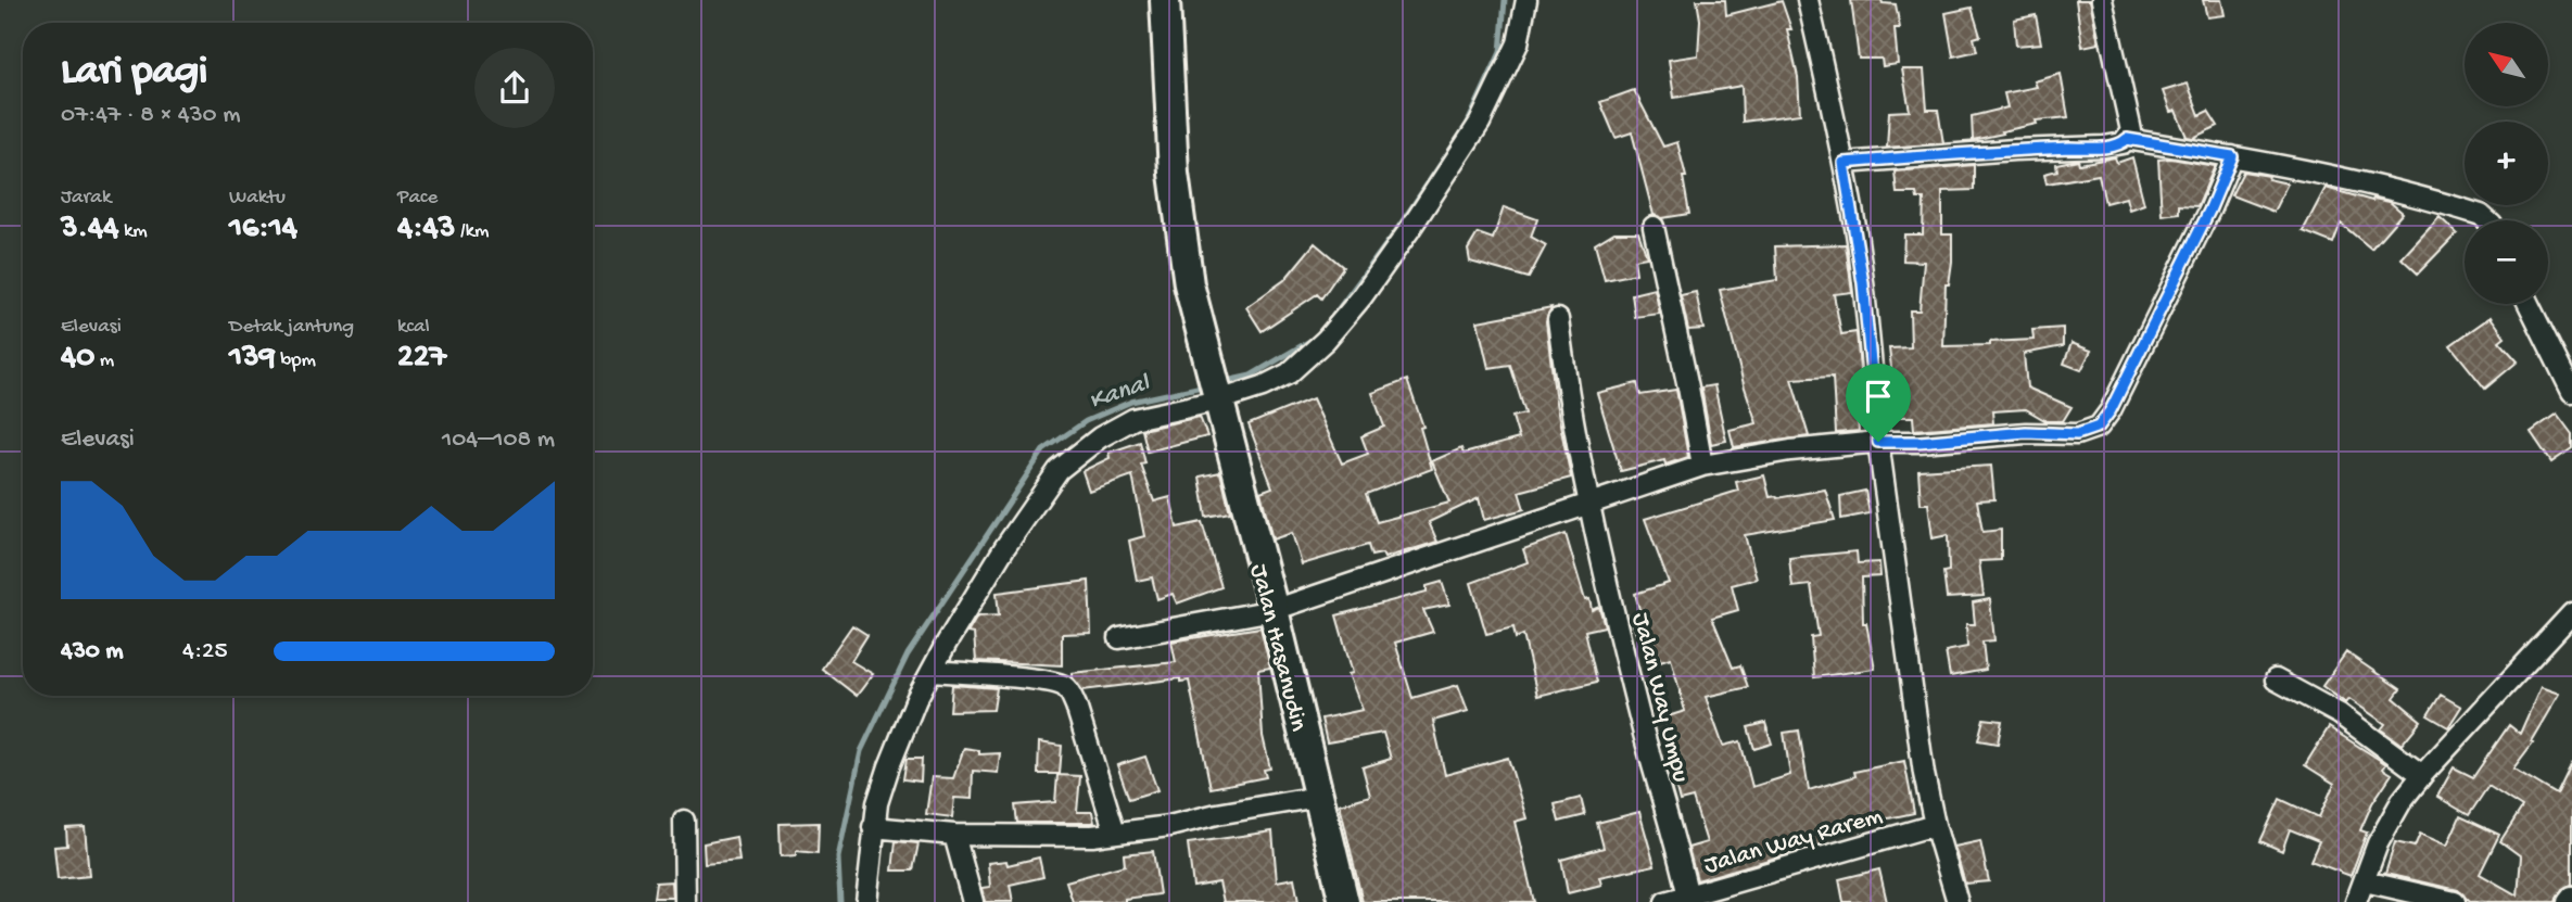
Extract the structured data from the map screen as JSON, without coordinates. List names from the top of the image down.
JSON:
{
  "streets": {
    "main road": ["Jalan Hasanudin"],
    "street": ["Jalan Way Umpu", "Jalan Way Rarem"]
  },
  "crossings": [
    ["Jalan Way Umpu", "Jalan Way Rarem"]
  ],
  "water": ["Kanal"],
  "north": "top left",
  "page": {
    "map_buttons": ["+", "−"],
    "heading": ["Lari pagi", "07:47 · 8 × 430 m"],
    "stats": [
      ["Jarak", "3.44 km"],
      ["Waktu", "16:14"],
      ["Pace", "4:43 /km"],
      ["Elevasi", "40 m"],
      ["Detak jantung", "139 bpm"],
      ["kcal", "227"]
    ],
    "chart": ["Elevasi", "104–108 m"],
    "list": [
      {
        "name": "430 m",
        "note": "4:25"
      }
    ]
  }
}
